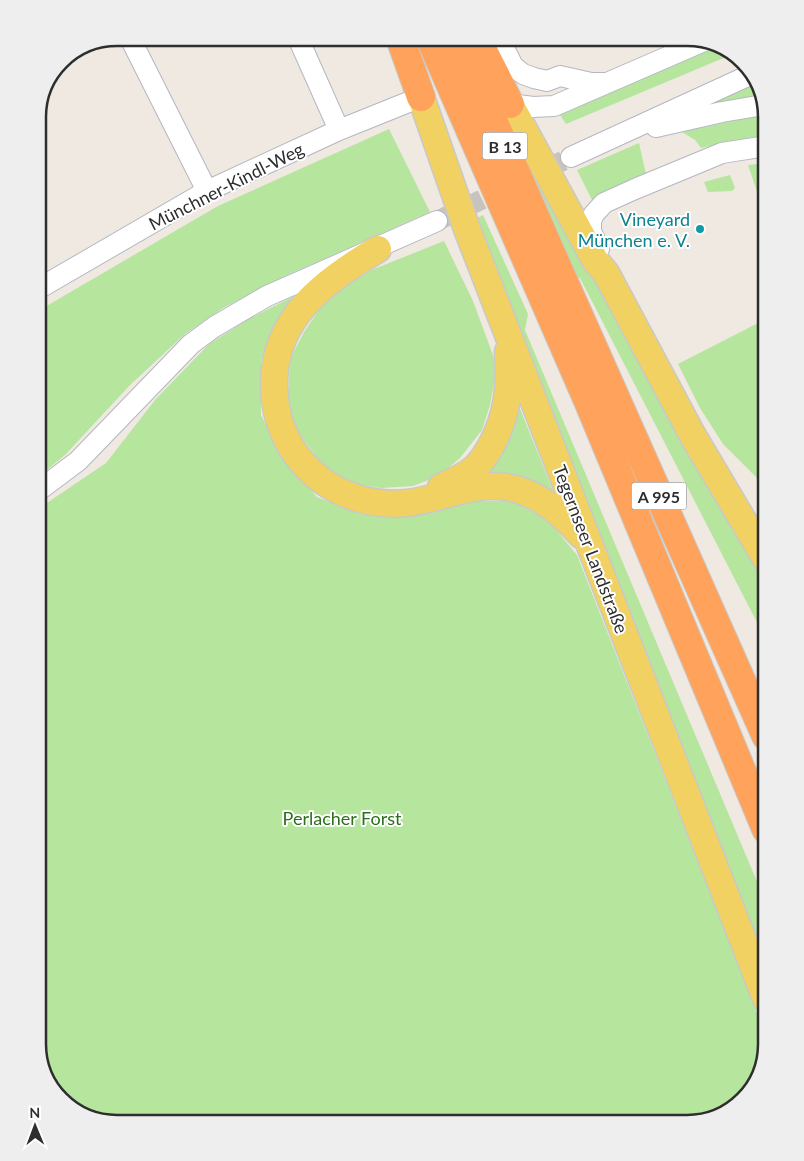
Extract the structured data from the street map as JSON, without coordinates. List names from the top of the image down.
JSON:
{
  "streets": {
    "highway": ["B 13", "A 995"],
    "main road": ["Tegernseer Landstraße"],
    "street": ["Münchner-Kindl-Weg"]
  },
  "crossings": [
    ["B 13", "A 995"],
    ["Münchner-Kindl-Weg", "Tegernseer Landstraße"]
  ],
  "parks": ["Perlacher Forst"],
  "places": ["Vineyard München e. V."],
  "north": "top"
}
